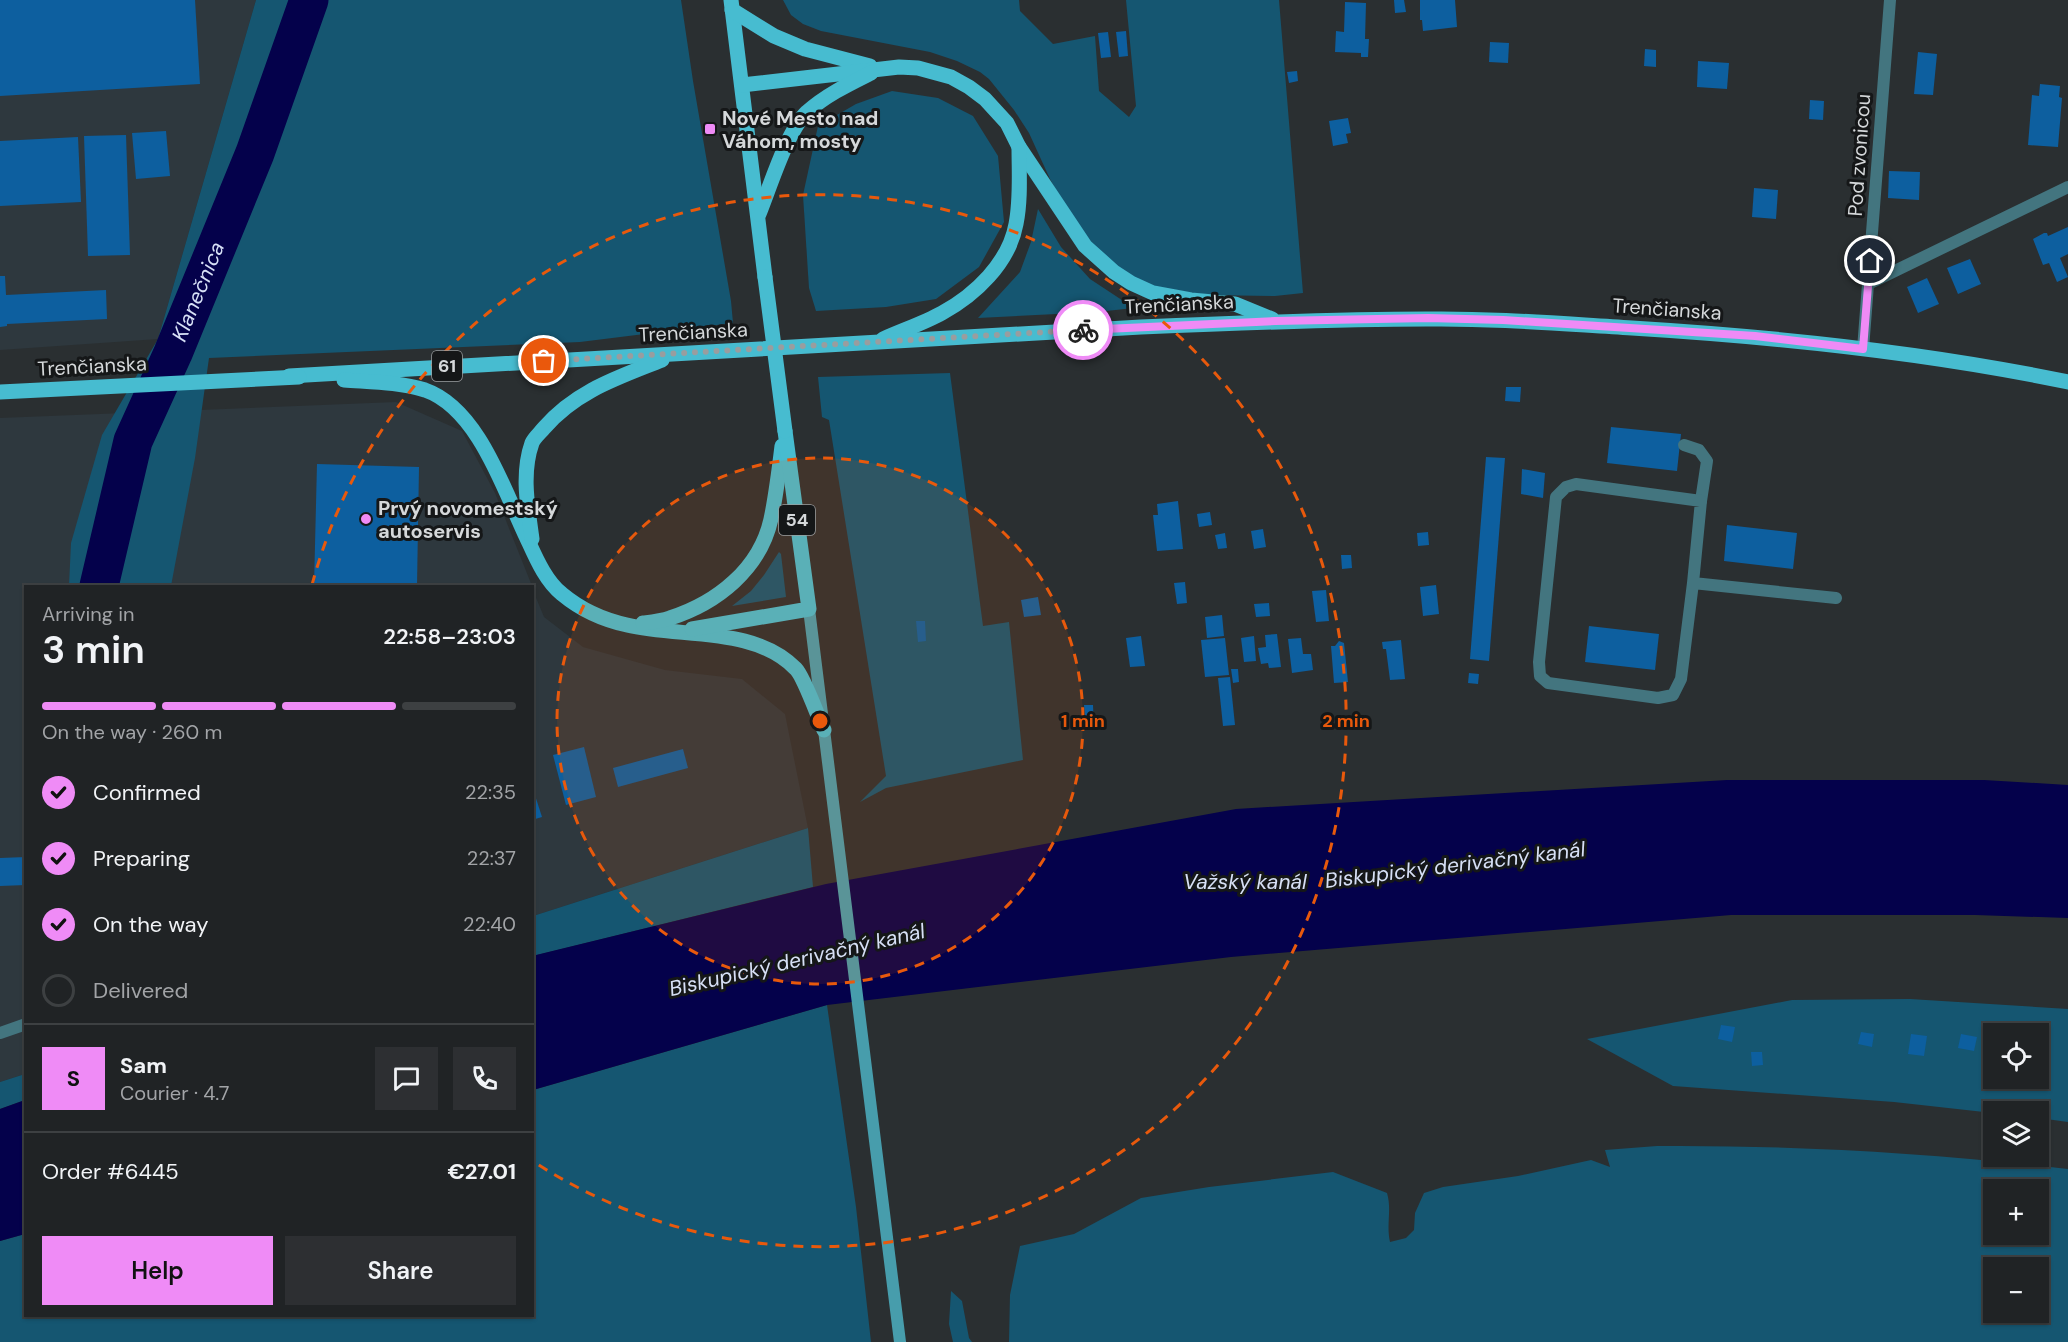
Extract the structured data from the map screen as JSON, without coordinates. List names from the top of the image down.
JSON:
{
  "streets": {
    "main road": ["Trenčianska", "61", "54"],
    "street": ["Pod zvonicou"]
  },
  "crossings": [
    ["Pod zvonicou", "Trenčianska"]
  ],
  "water": ["Klanečnica", "Biskupický derivačný kanál", "Važský kanál"],
  "places": {
    "transit": ["Nové Mesto nad Váhom, mosty"],
    "other": ["Prvý novomestský autoservis"]
  },
  "page": {
    "heading": ["3 min", "Arriving in", "22:58–23:03"],
    "panel": [
      "Sam",
      "Courier · 4.7",
      "Order #6445",
      "€27.01"
    ],
    "bar": "On the way · 260 m",
    "list": [
      ["Confirmed", "22:35"],
      ["Preparing", "22:37"],
      ["On the way", "22:40"],
      "Delivered"
    ],
    "map_buttons": ["+", "−"],
    "round": "S",
    "buttons": ["Help", "Share"]
  },
  "rings": ["1 min", "2 min"]
}
